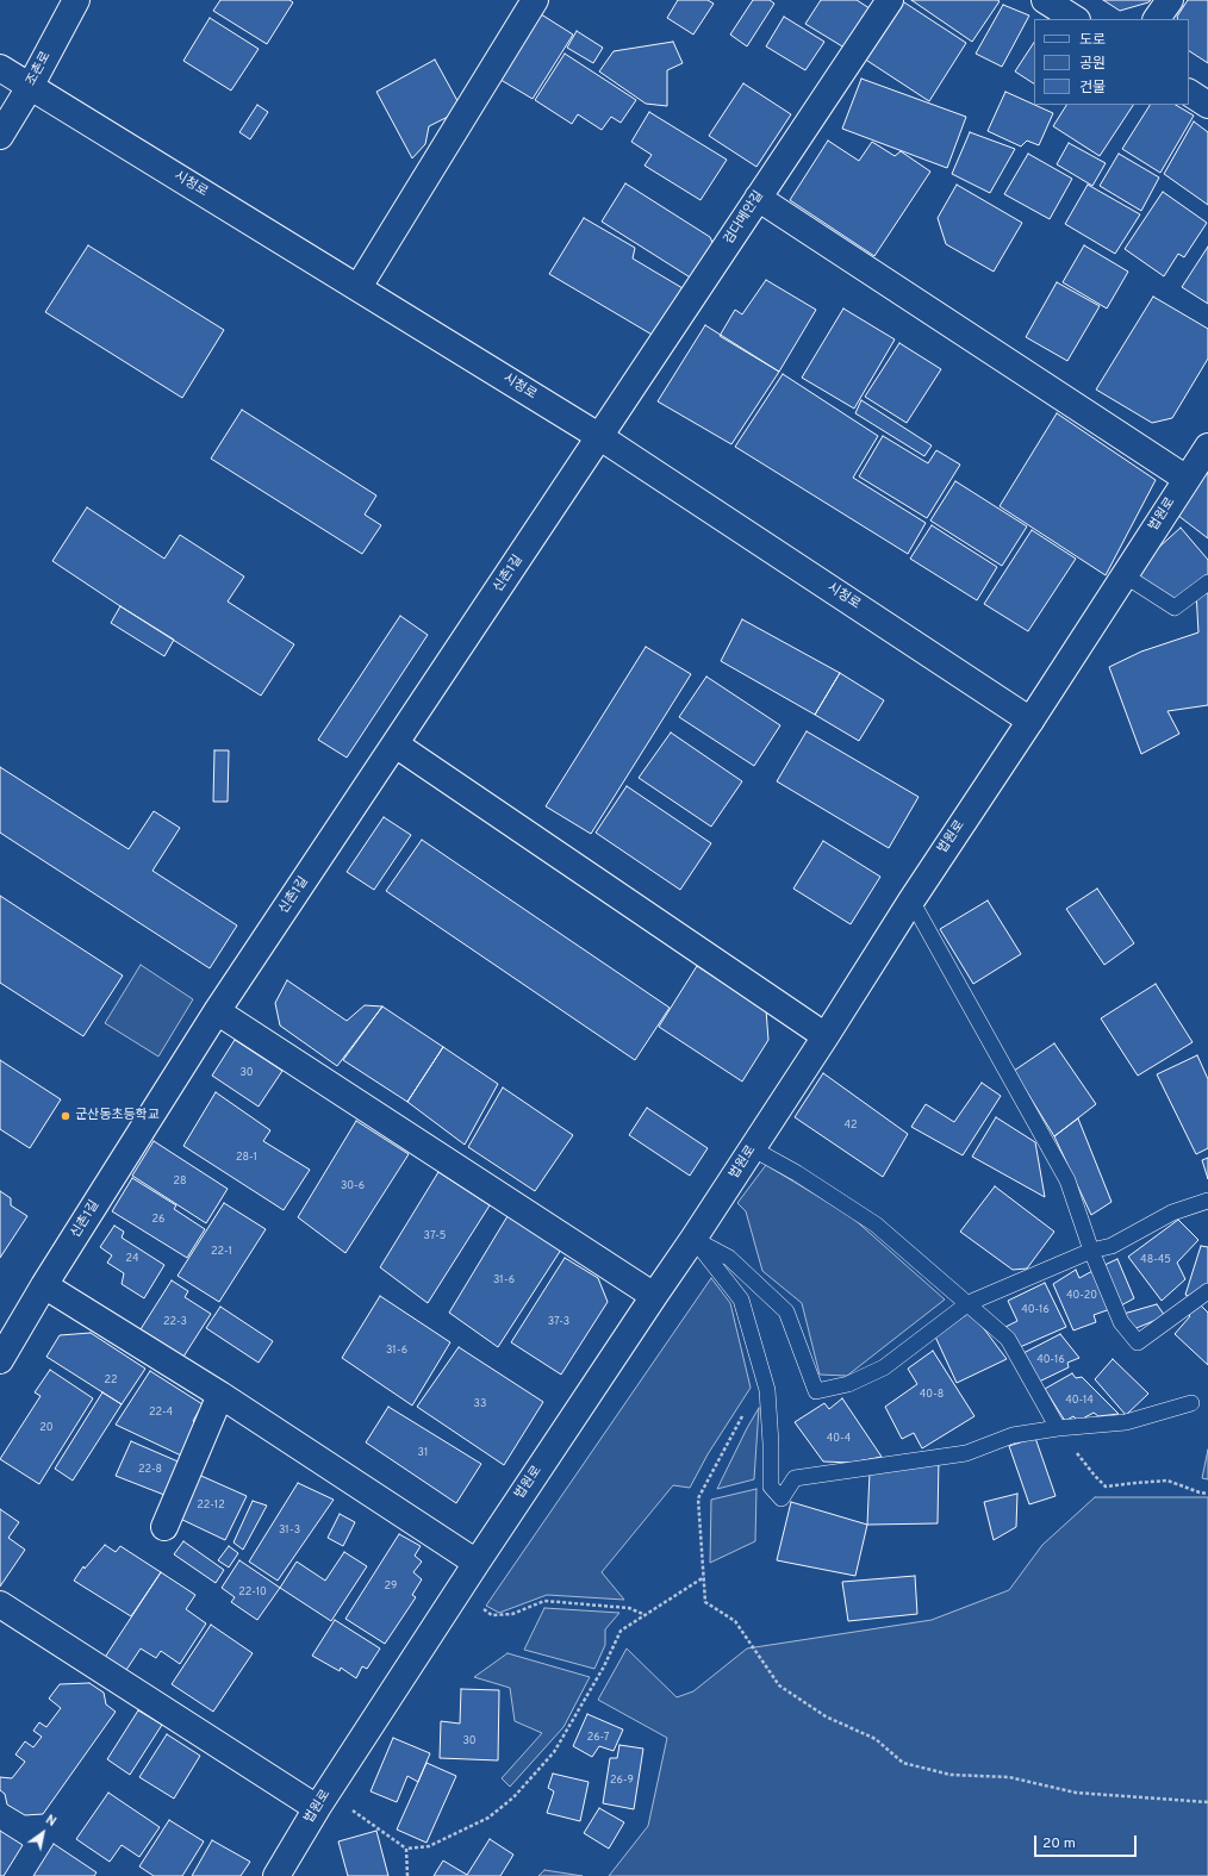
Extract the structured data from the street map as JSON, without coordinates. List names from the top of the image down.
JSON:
{
  "streets": {
    "street": [
      "조촌로",
      "시청로",
      "검다메안길",
      "법원로",
      "신촌1길"
    ]
  },
  "crossings": [
    ["조촌로", "시청로"],
    ["시청로", "검다메안길"],
    ["시청로", "법원로"],
    ["시청로", "신촌1길"],
    ["검다메안길", "신촌1길"]
  ],
  "places": ["군산동초등학교"],
  "house_numbers": [
    "30",
    "42",
    "28-1",
    "28",
    "30-6",
    "26",
    "37-5",
    "22-1",
    "24",
    "48-45",
    "31-6",
    "40-20",
    "40-16",
    "22-3",
    "37-3",
    "31-6",
    "40-16",
    "22",
    "40-8",
    "40-14",
    "33",
    "22-4",
    "20",
    "40-4",
    "31",
    "22-8",
    "22-12",
    "31-3",
    "29",
    "22-10",
    "26-7",
    "30",
    "26-9"
  ],
  "legend": ["도로", "공원", "건물"],
  "scale_bar": "20 m",
  "north": "top right"
}
